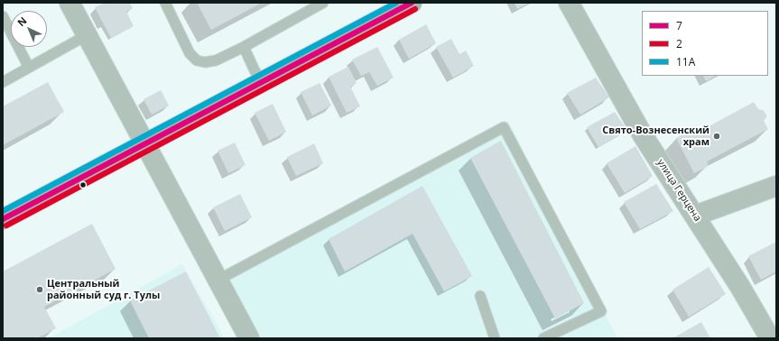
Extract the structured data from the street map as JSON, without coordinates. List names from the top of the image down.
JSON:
{
  "streets": {
    "street": ["улица Герцена"]
  },
  "places": ["Свято-Вознесенский храм", "Центральный районный суд г. Тулы"],
  "lines": ["transit line 7", "transit line 11А", "transit line 2"],
  "legend": ["7", "2", "11А"],
  "north": "top left"
}
